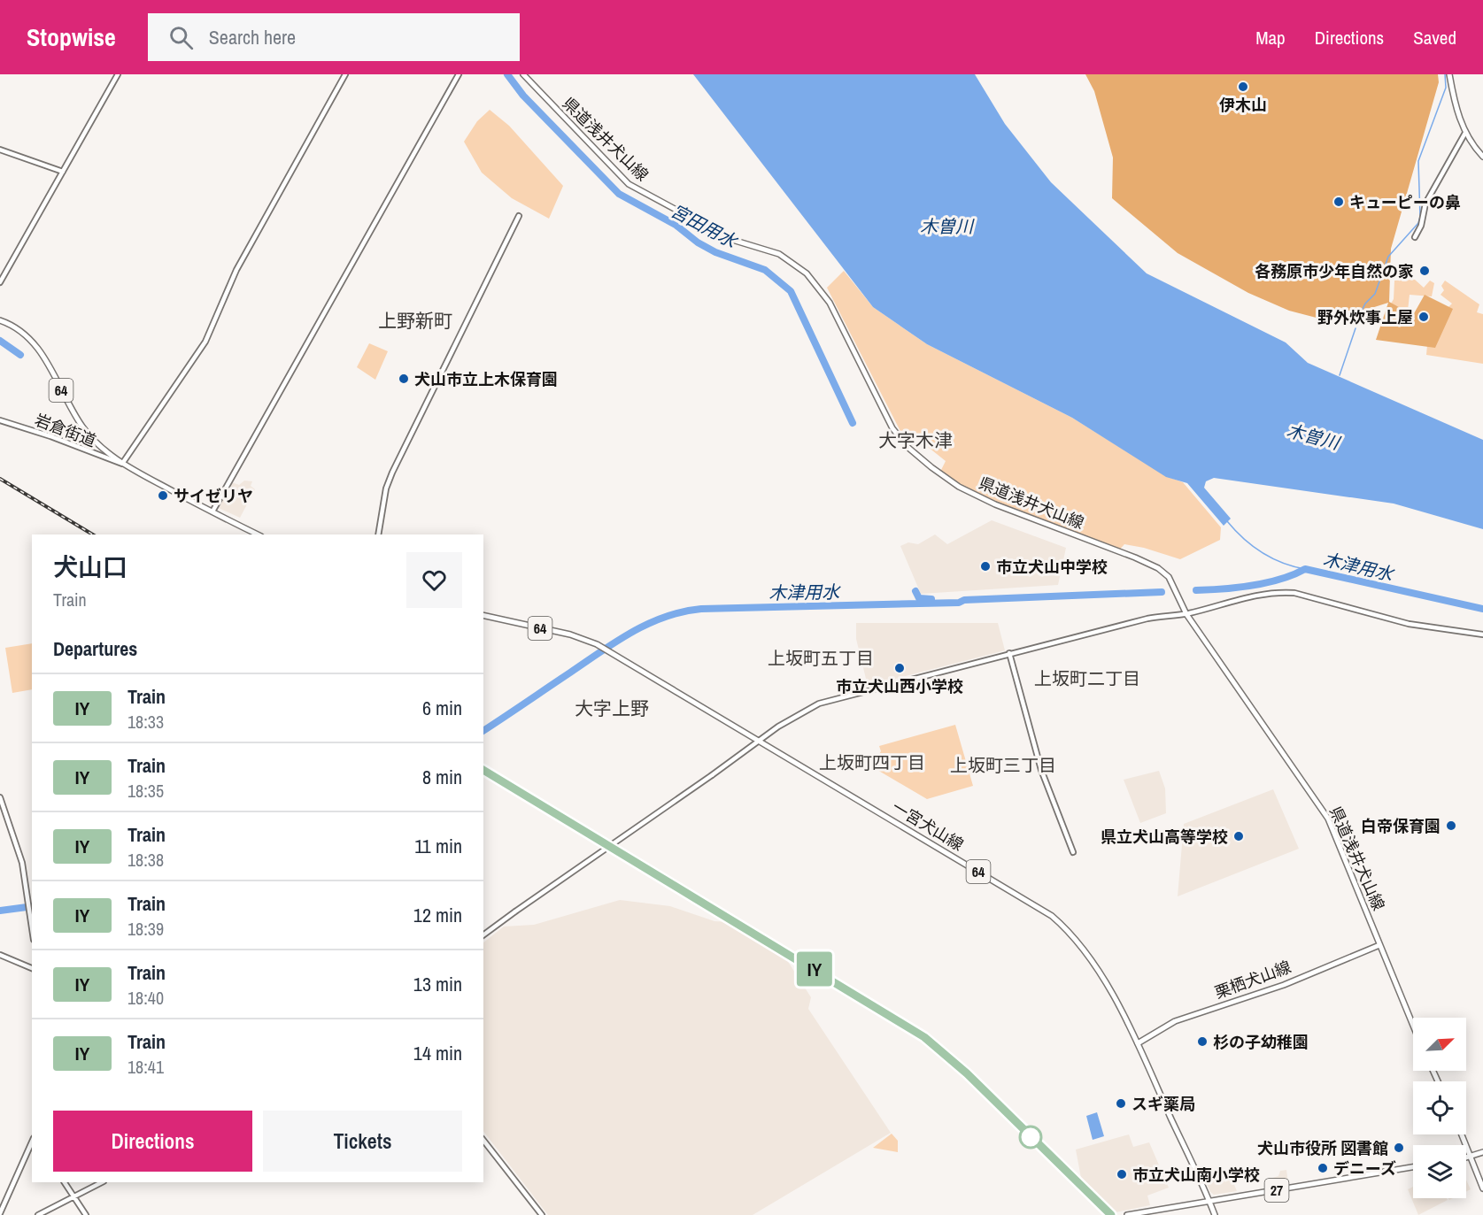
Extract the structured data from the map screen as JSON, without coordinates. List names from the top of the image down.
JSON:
{
  "streets": {
    "main road": [
      "県道浅井犬山線",
      "64",
      "一宮犬山線",
      "栗栖犬山線",
      "27"
    ],
    "street": ["岩倉街道"]
  },
  "crossings": [
    ["県道浅井犬山線", "栗栖犬山線"],
    ["64", "岩倉街道"],
    ["一宮犬山線", "栗栖犬山線"],
    ["一宮犬山線", "27"]
  ],
  "districts": [
    "上野新町",
    "大字木津",
    "上坂町五丁目",
    "上坂町二丁目",
    "大字上野",
    "上坂町四丁目",
    "上坂町三丁目"
  ],
  "water": ["宮田用水", "木曽川", "木津用水"],
  "places": [
    "伊木山",
    "キューピーの鼻",
    "各務原市少年自然の家",
    "野外炊事上屋",
    "犬山市立上木保育園",
    "サイゼリヤ",
    "市立犬山中学校",
    "市立犬山西小学校",
    "白帝保育園",
    "県立犬山高等学校",
    "杉の子幼稚園",
    "スギ薬局",
    "犬山市役所 図書館",
    "デニーズ",
    "市立犬山南小学校"
  ],
  "north": "top right",
  "page": {
    "header": "Stopwise",
    "search": "Search here",
    "nav": ["Map", "Directions", "Saved"],
    "on_map": "IY",
    "heading": [
      ["犬山口", "Train"],
      "Departures"
    ],
    "list": [
      {
        "mark": "IY",
        "name": "Train",
        "note": "18:33",
        "value": "6 min"
      },
      {
        "mark": "IY",
        "name": "Train",
        "note": "18:35",
        "value": "8 min"
      },
      {
        "mark": "IY",
        "name": "Train",
        "note": "18:38",
        "value": "11 min"
      },
      {
        "mark": "IY",
        "name": "Train",
        "note": "18:39",
        "value": "12 min"
      },
      {
        "mark": "IY",
        "name": "Train",
        "note": "18:40",
        "value": "13 min"
      },
      {
        "mark": "IY",
        "name": "Train",
        "note": "18:41",
        "value": "14 min"
      }
    ],
    "buttons": ["Directions", "Tickets"]
  }
}
